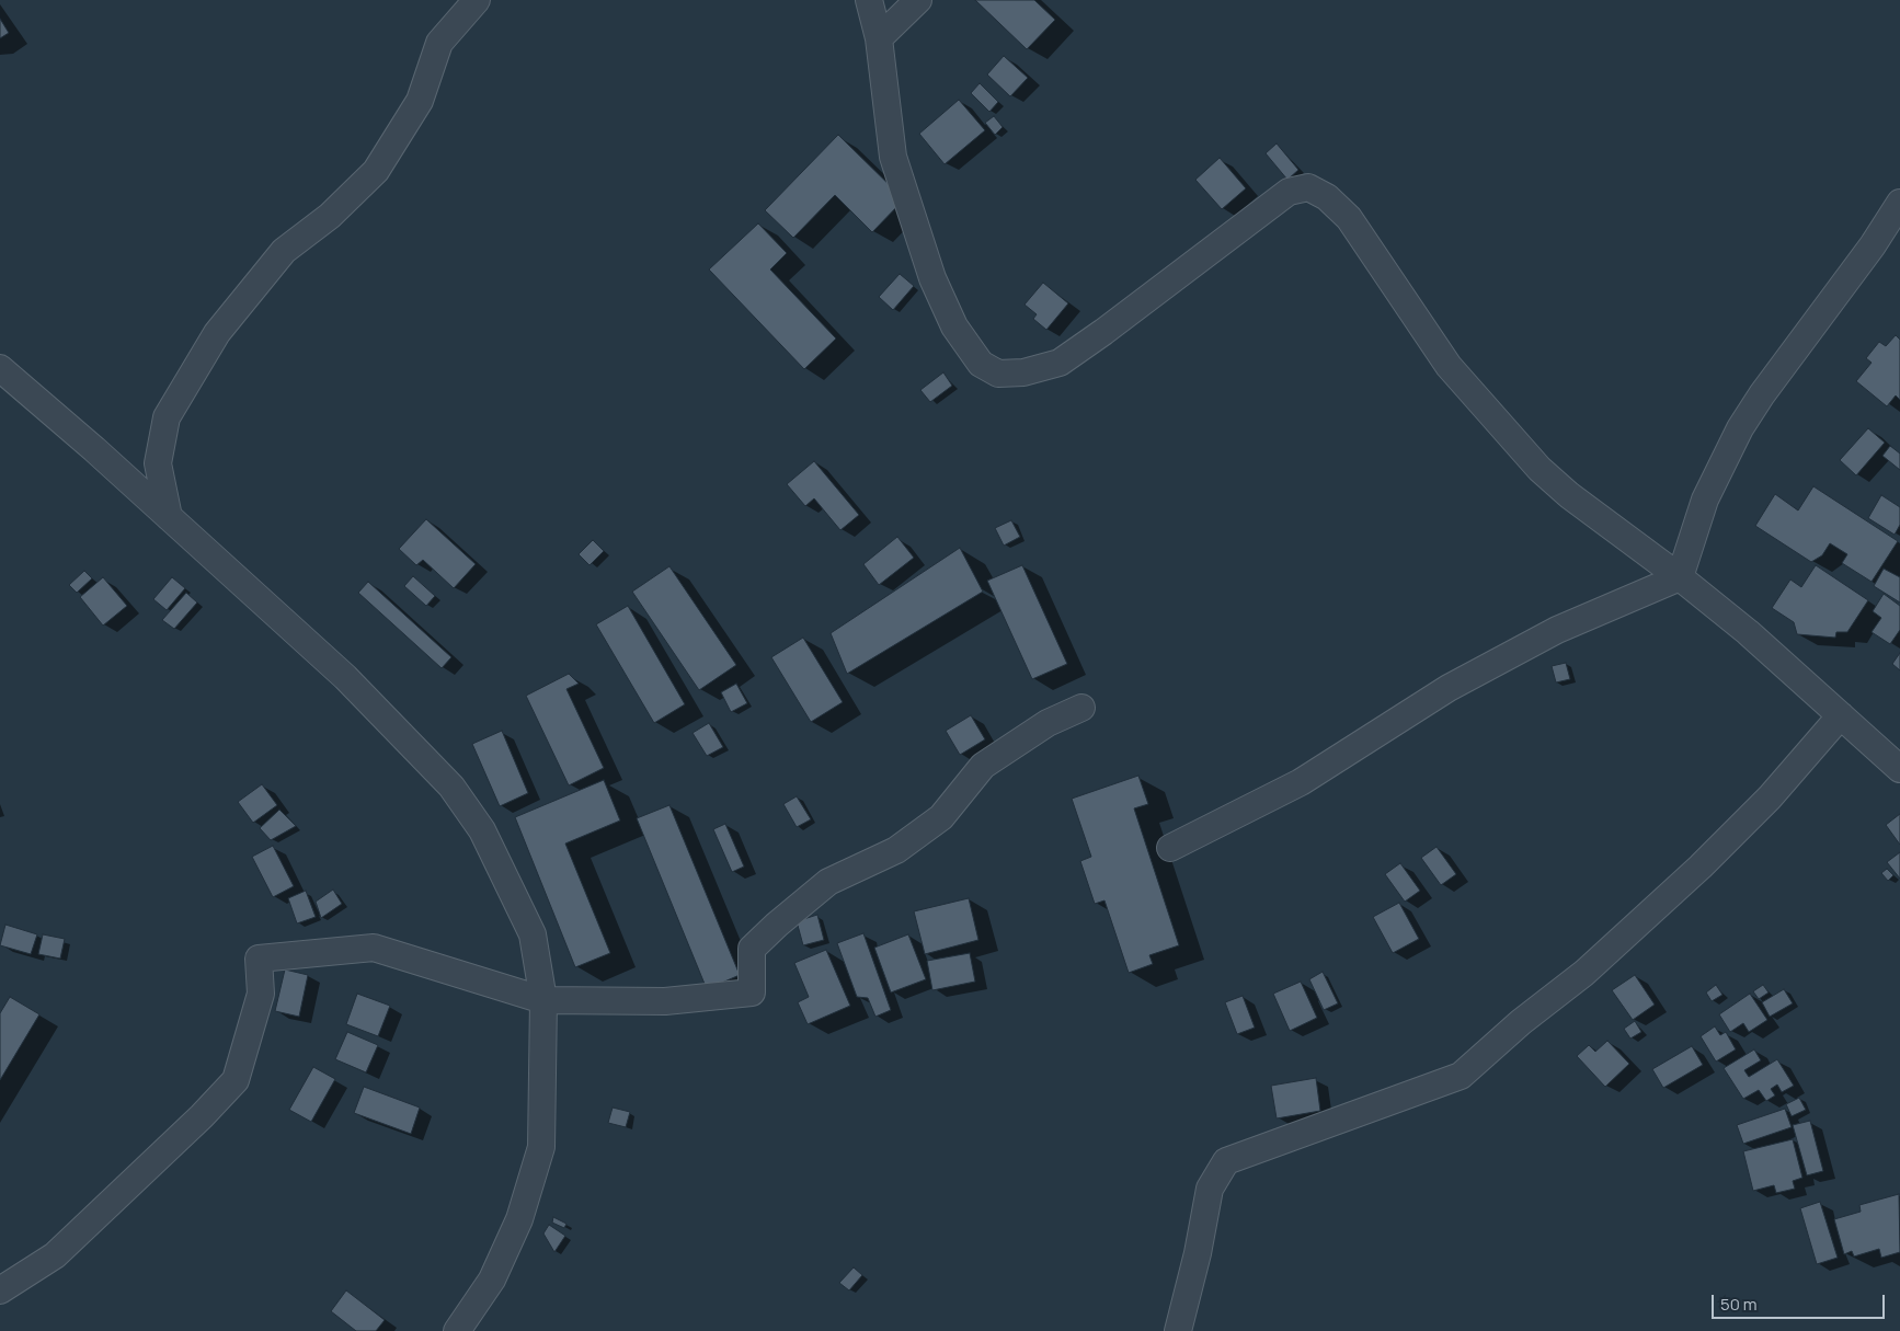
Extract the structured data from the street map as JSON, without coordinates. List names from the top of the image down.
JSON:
{
  "scale_bar": "50 m"
}
